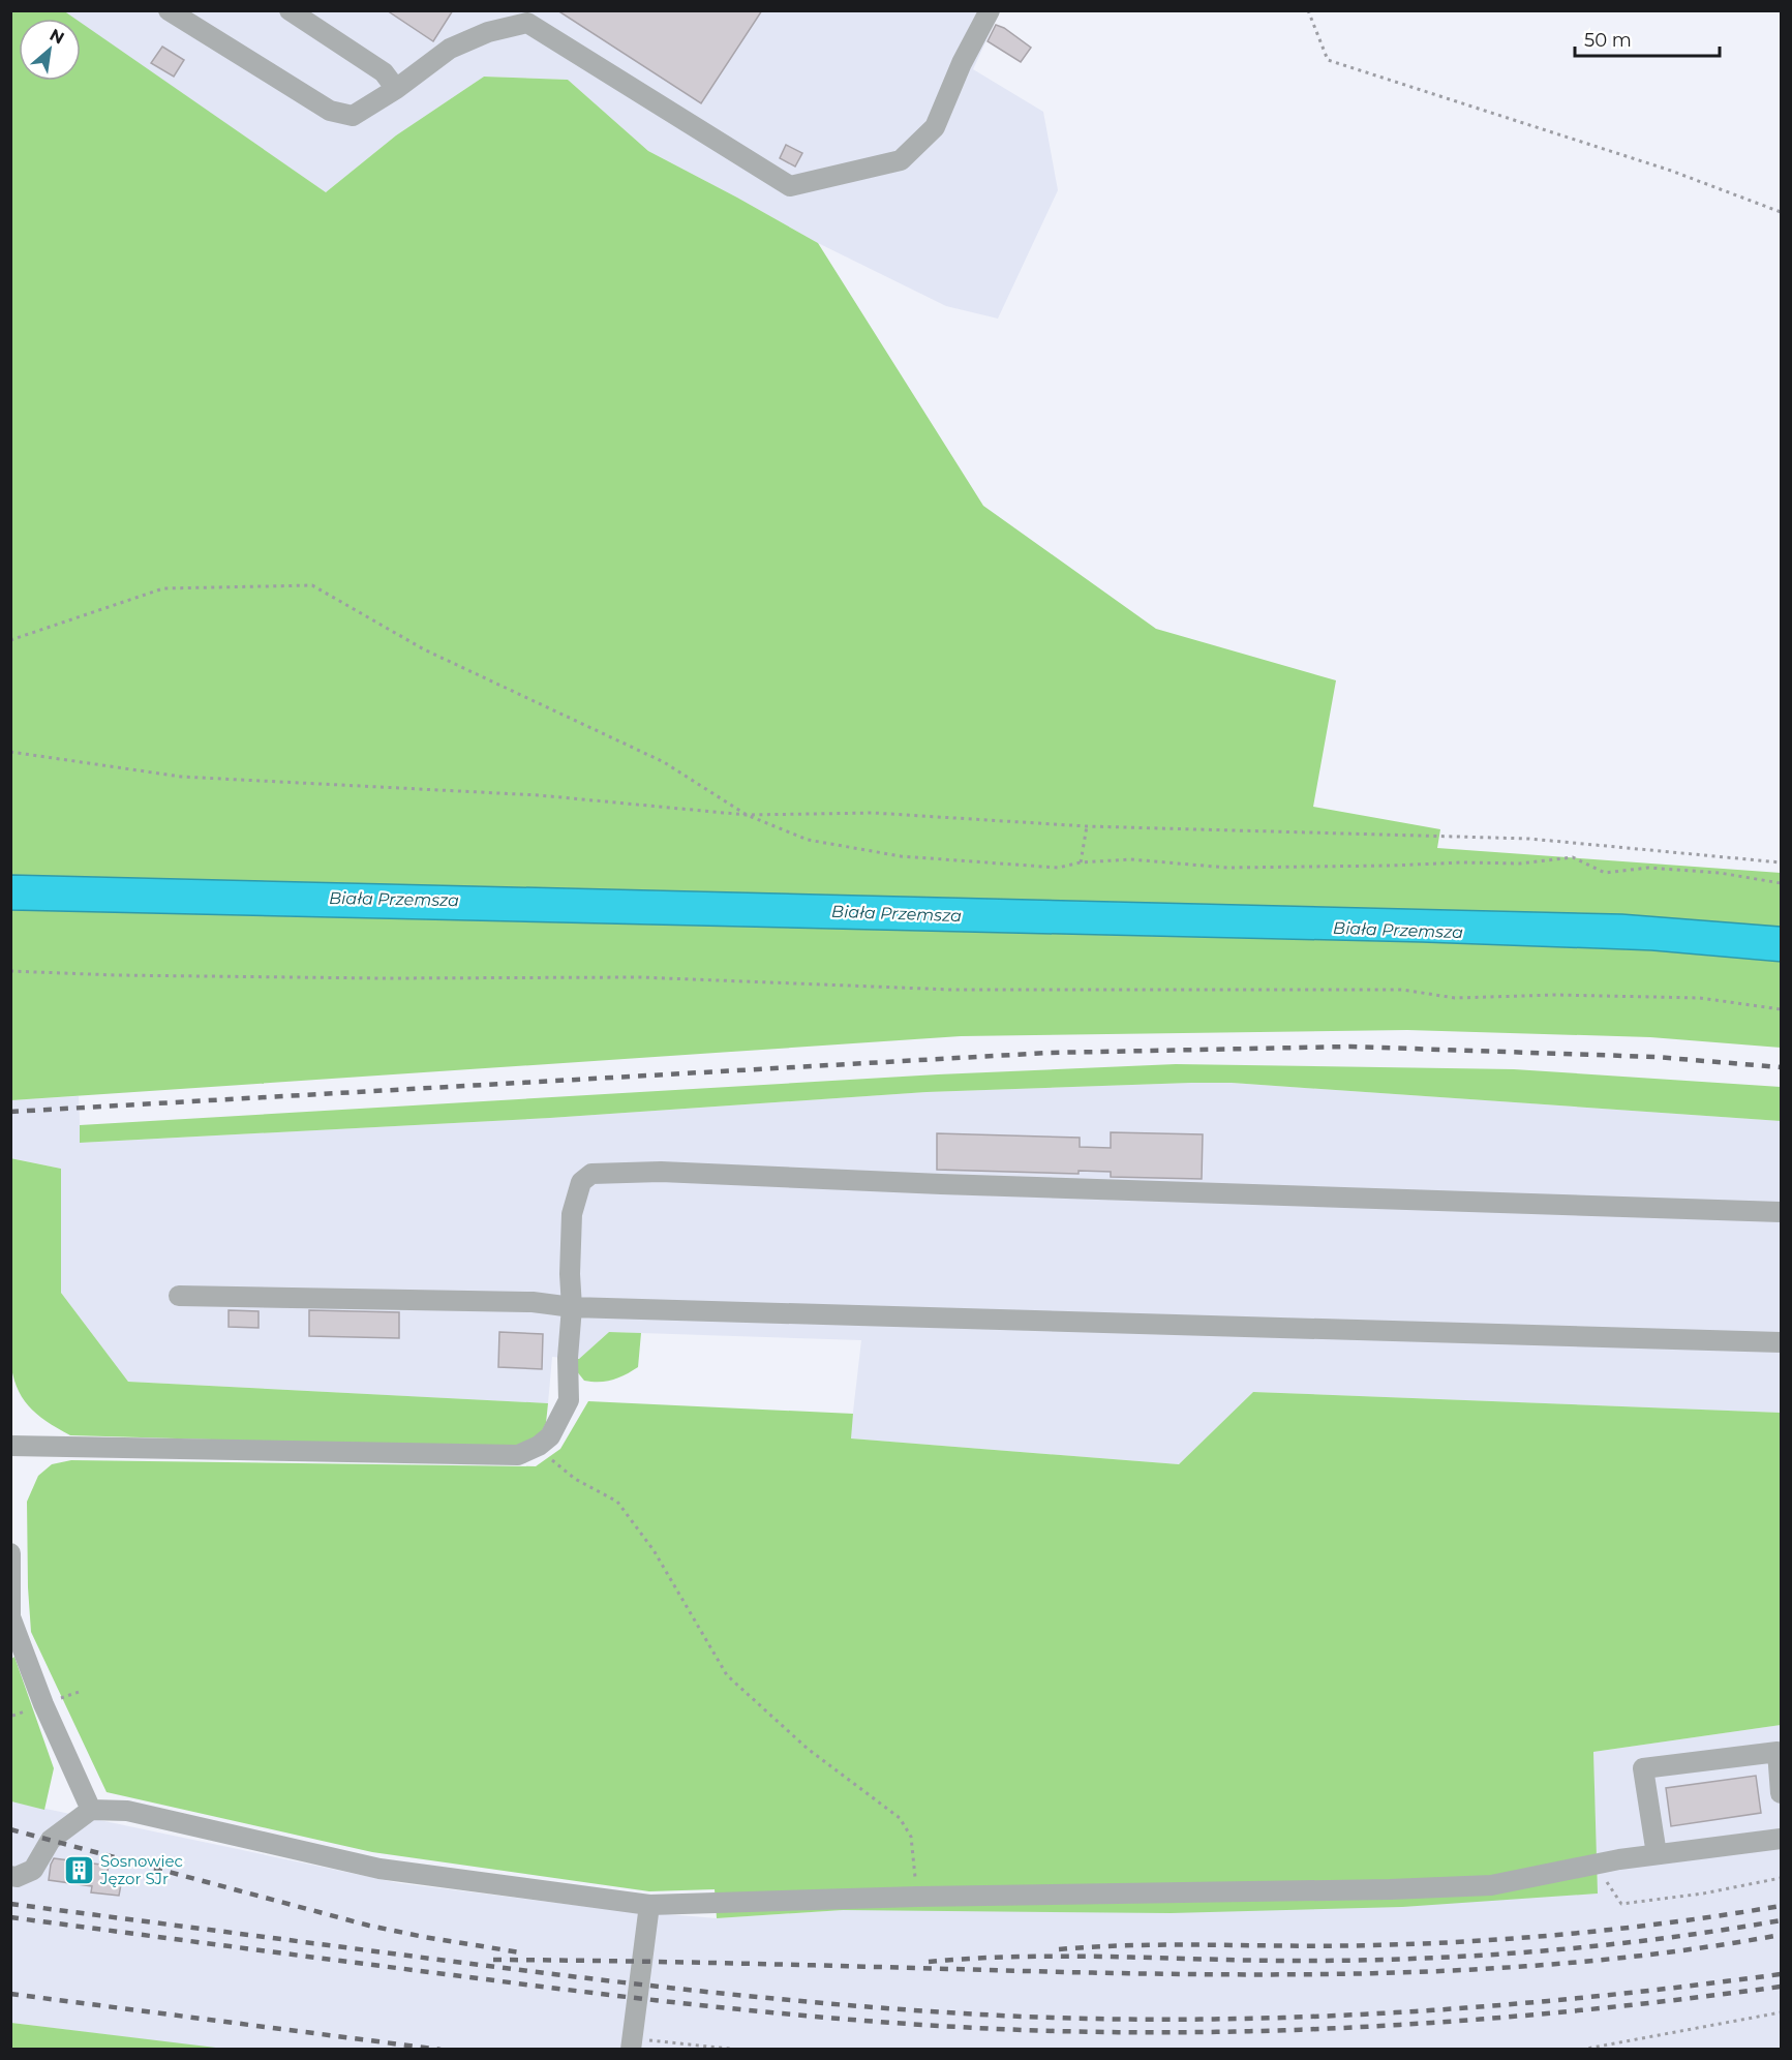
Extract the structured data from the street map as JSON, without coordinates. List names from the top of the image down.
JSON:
{
  "water": ["Biała Przemsza"],
  "places": {
    "building": ["Sosnowiec Jęzor SJr"]
  },
  "scale_bar": "50 m",
  "north": "top right"
}
